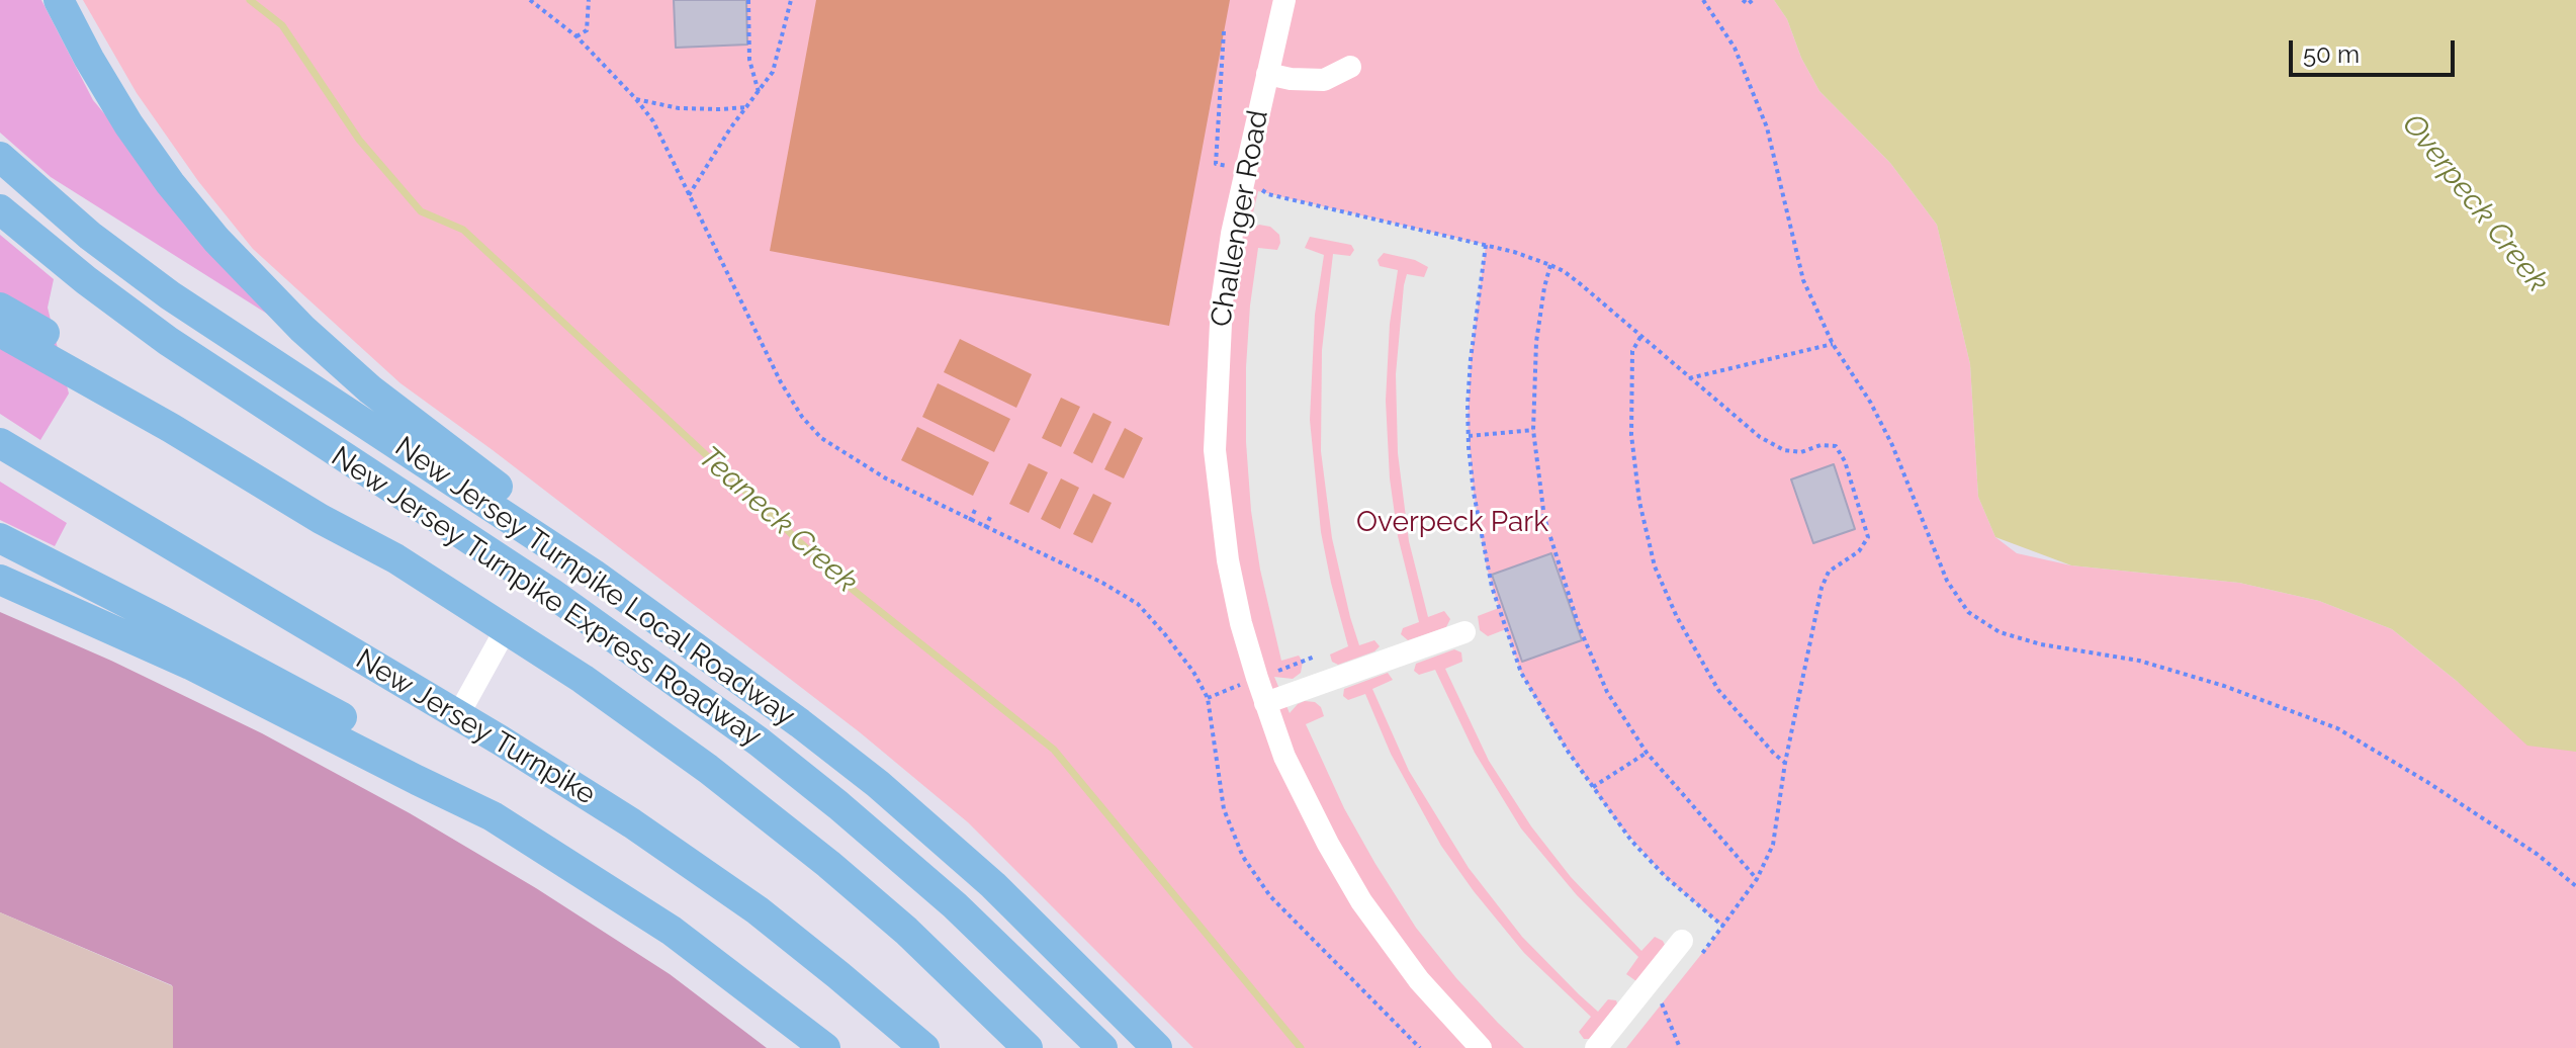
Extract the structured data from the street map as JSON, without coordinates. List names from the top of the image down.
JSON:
{
  "streets": {
    "highway": ["New Jersey Turnpike Local Roadway", "New Jersey Turnpike Express Roadway", "New Jersey Turnpike"],
    "street": ["Challenger Road"]
  },
  "water": ["Overpeck Creek", "Teaneck Creek"],
  "parks": ["Overpeck Park"],
  "scale_bar": "50 m"
}
